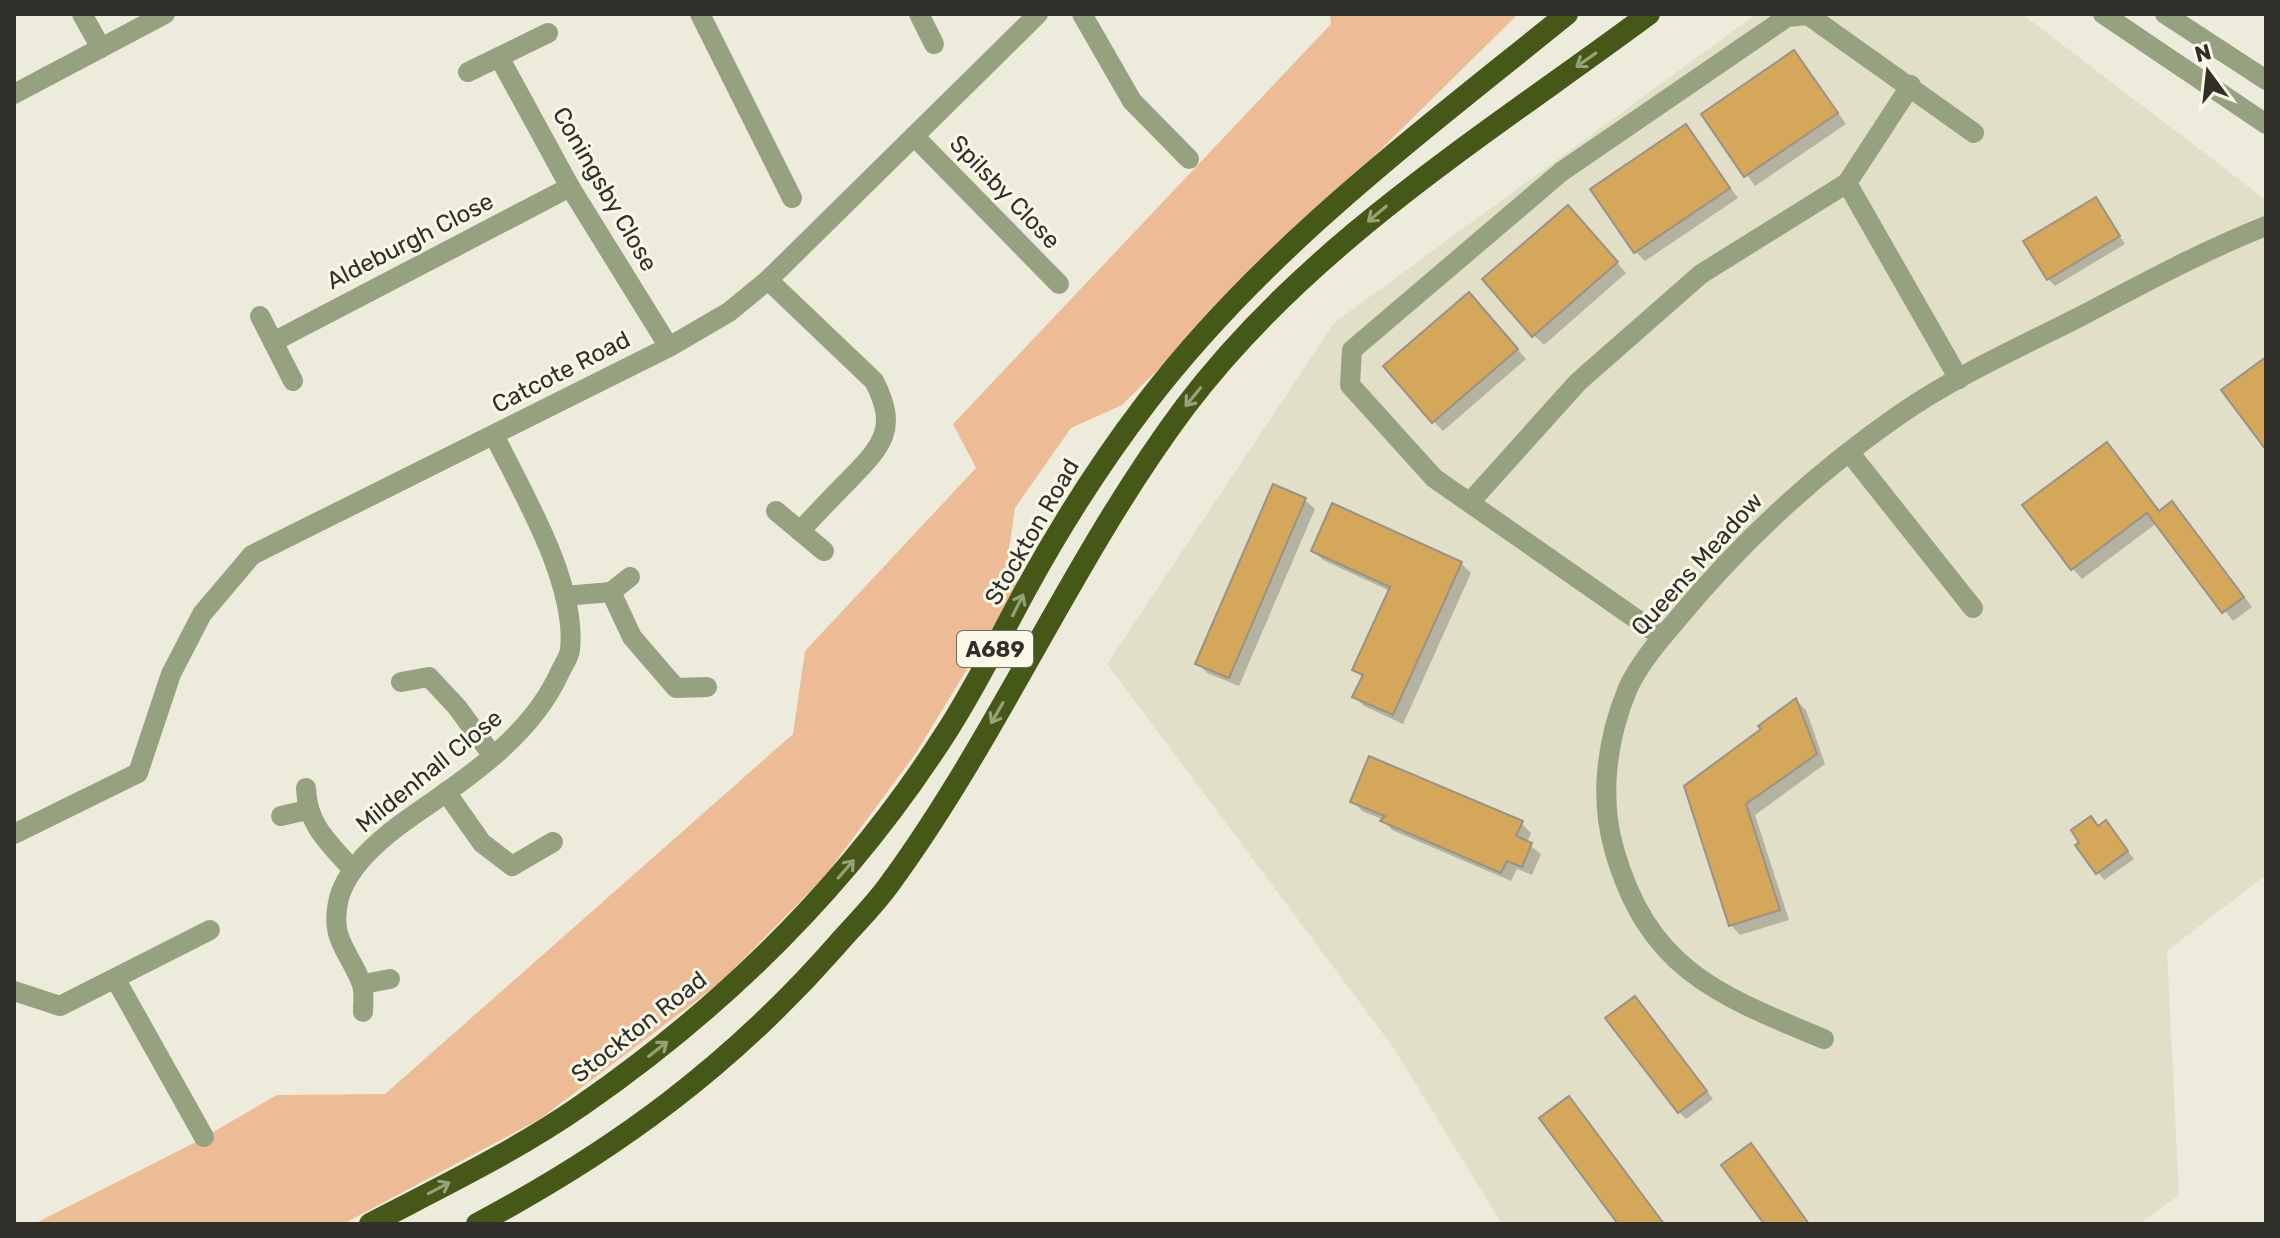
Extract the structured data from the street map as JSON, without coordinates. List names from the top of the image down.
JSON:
{
  "streets": {
    "highway": ["Stockton Road", "A689"],
    "street": [
      "Coningsby Close",
      "Spilsby Close",
      "Aldeburgh Close",
      "Catcote Road",
      "Queens Meadow",
      "Mildenhall Close"
    ]
  },
  "crossings": [
    ["Coningsby Close", "Aldeburgh Close"],
    ["Coningsby Close", "Catcote Road"],
    ["Spilsby Close", "Catcote Road"],
    ["Catcote Road", "Mildenhall Close"]
  ],
  "north": "top"
}
